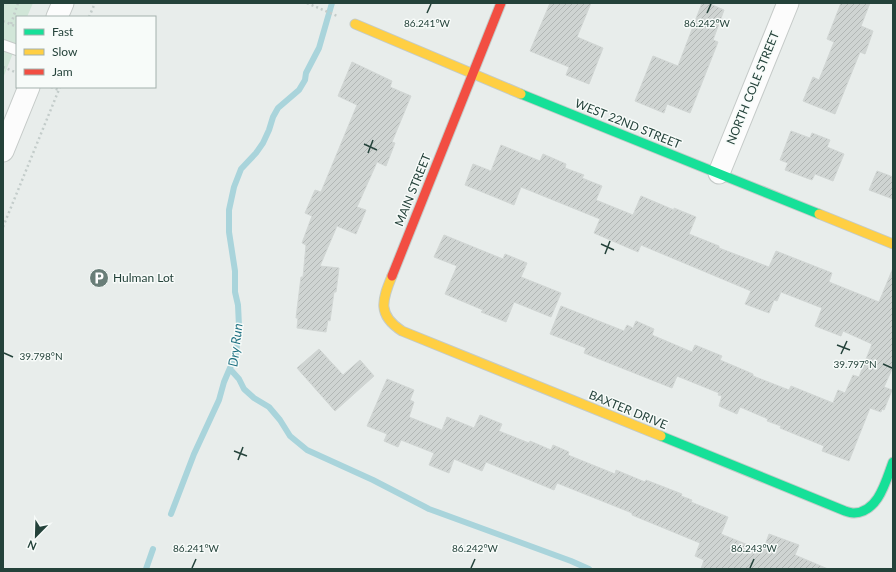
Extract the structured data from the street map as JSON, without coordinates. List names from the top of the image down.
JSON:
{
  "streets": {
    "street": [
      "NORTH COLE STREET",
      "WEST 22ND STREET",
      "MAIN STREET",
      "BAXTER DRIVE"
    ]
  },
  "crossings": [
    ["NORTH COLE STREET", "WEST 22ND STREET"],
    ["WEST 22ND STREET", "MAIN STREET"],
    ["MAIN STREET", "BAXTER DRIVE"]
  ],
  "water": ["Dry Run"],
  "places": {
    "parking": ["Hulman Lot"]
  },
  "legend": ["Fast", "Slow", "Jam"],
  "north": "bottom left",
  "coordinates": [
    "86.241°W",
    "86.242°W",
    "39.798°N",
    "39.797°N",
    "86.243°W"
  ]
}
